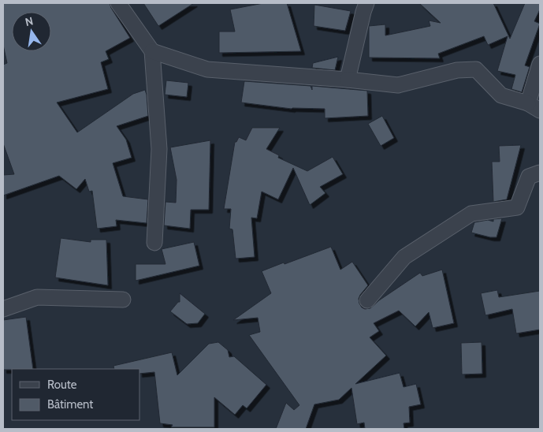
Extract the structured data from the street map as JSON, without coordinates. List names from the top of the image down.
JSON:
{
  "legend": ["Route", "Bâtiment"],
  "north": "top"
}
